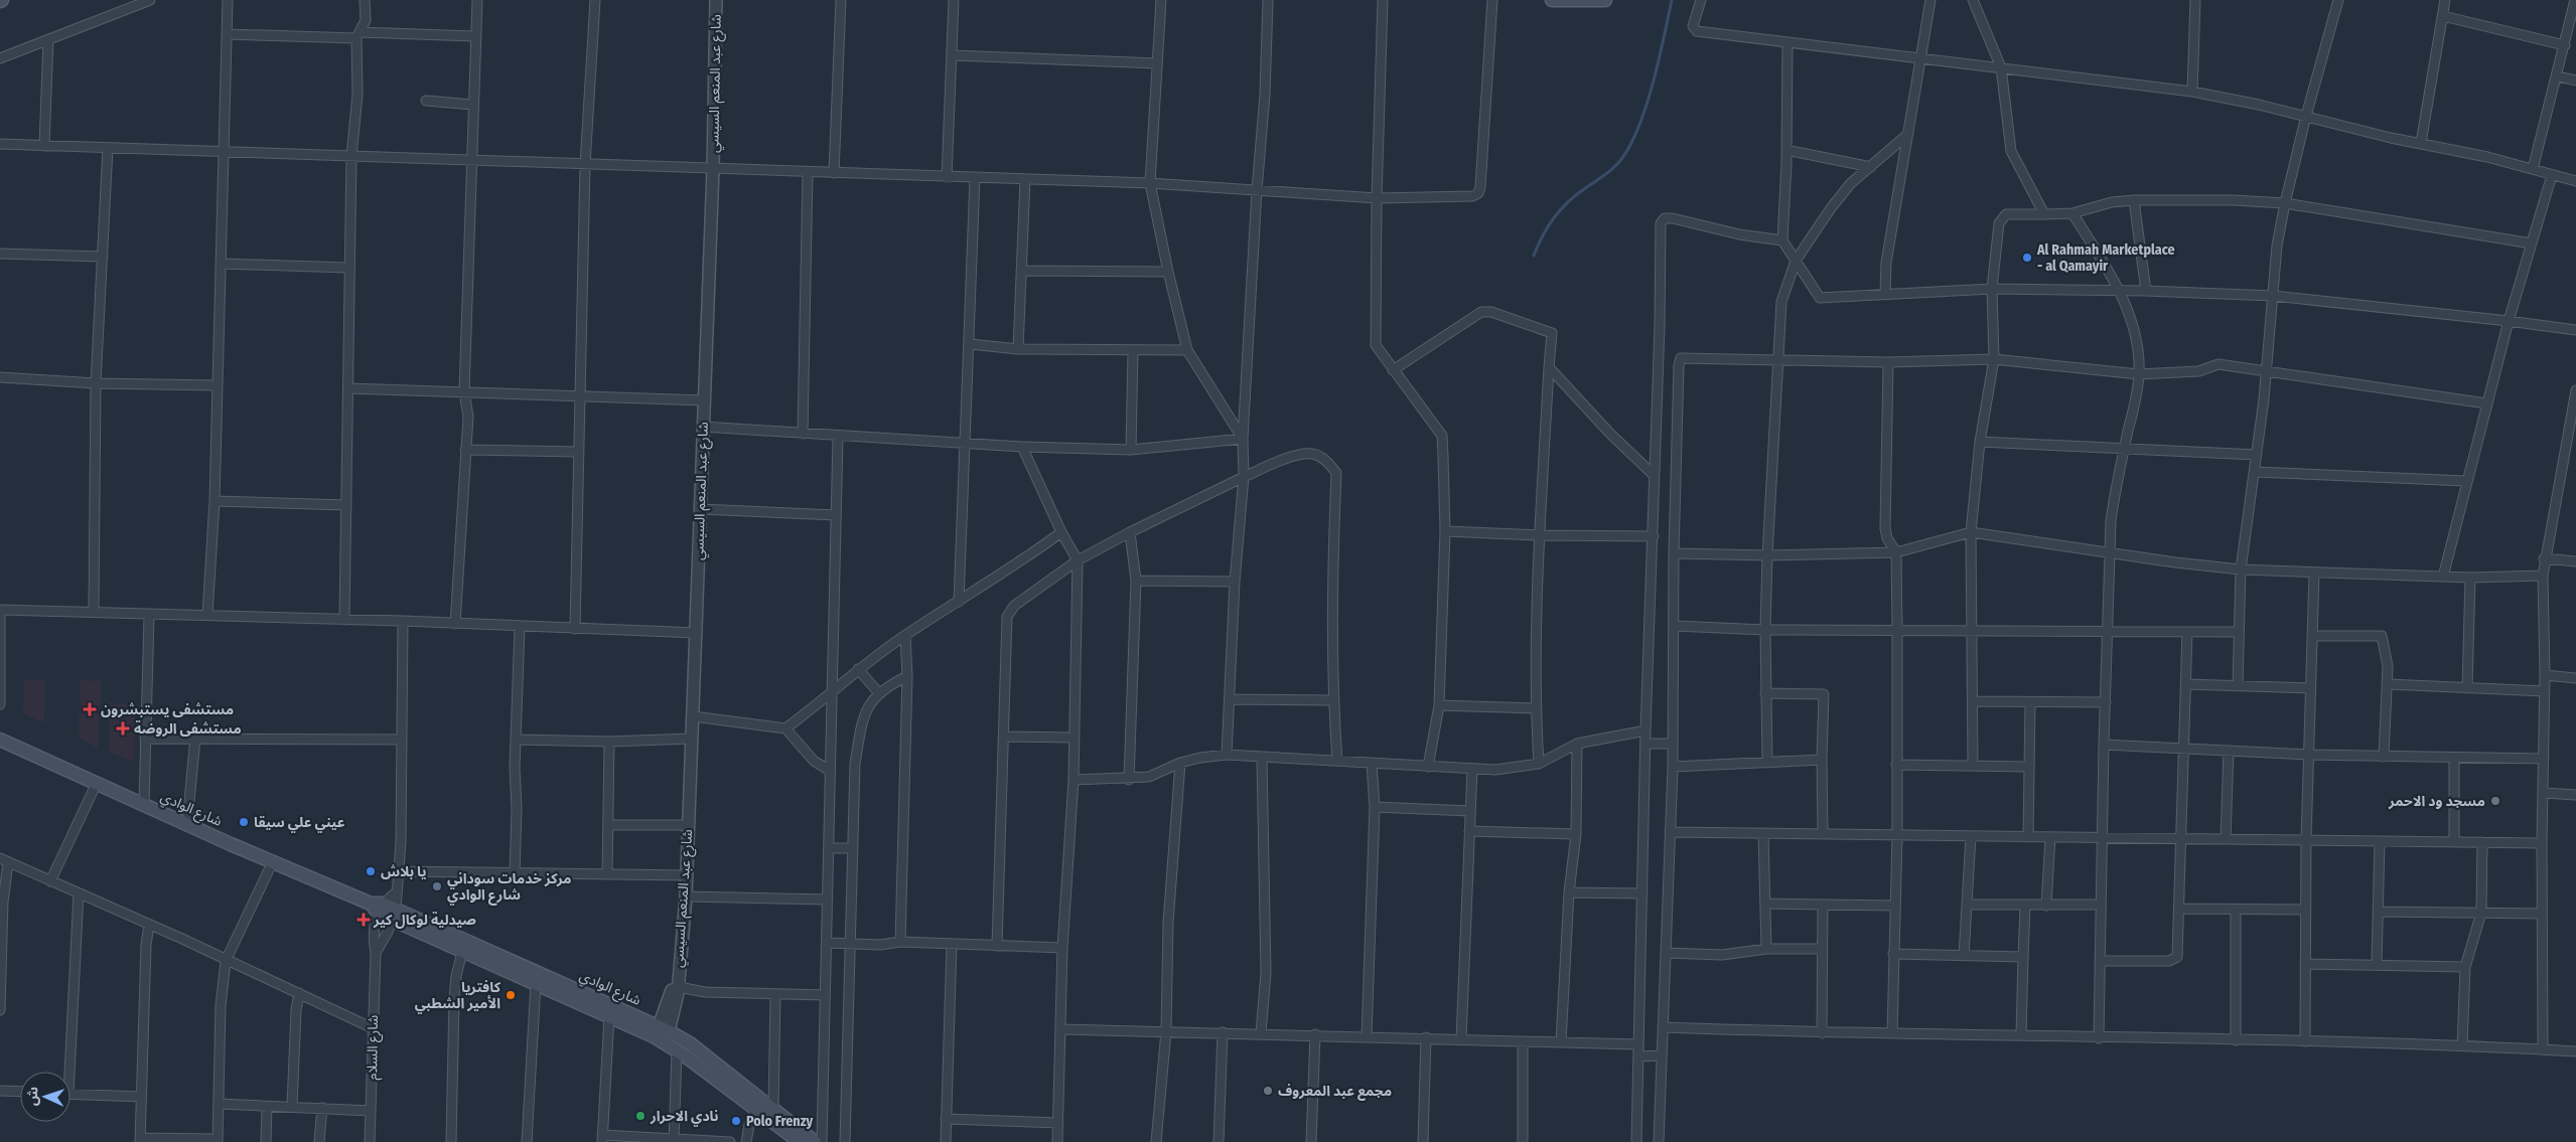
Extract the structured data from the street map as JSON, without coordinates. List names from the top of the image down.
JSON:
{
  "streets": {
    "main road": ["شارع الوادي"],
    "street": ["شارع عبد المنعم السيسي", "شارع السلام"]
  },
  "crossings": [
    ["شارع عبد المنعم السيسي", "شارع الوادي"],
    ["شارع الوادي", "شارع السلام"]
  ],
  "places": {
    "other": [
      "Al Rahmah Marketplace - al Qamayir",
      "مسجد ود الاحمر",
      "عيني علي سيقا",
      "يا بلاش",
      "مركز خدمات سوداني شارع الوادي",
      "كافتريا الأمير الشطبي",
      "مجمع عبد المعروف",
      "نادي الاحرار",
      "Polo Frenzy"
    ],
    "health": ["مستشفى يستبشرون", "مستشفى الروضة", "صيدلية لوكال كير"]
  },
  "north": "left"
}
